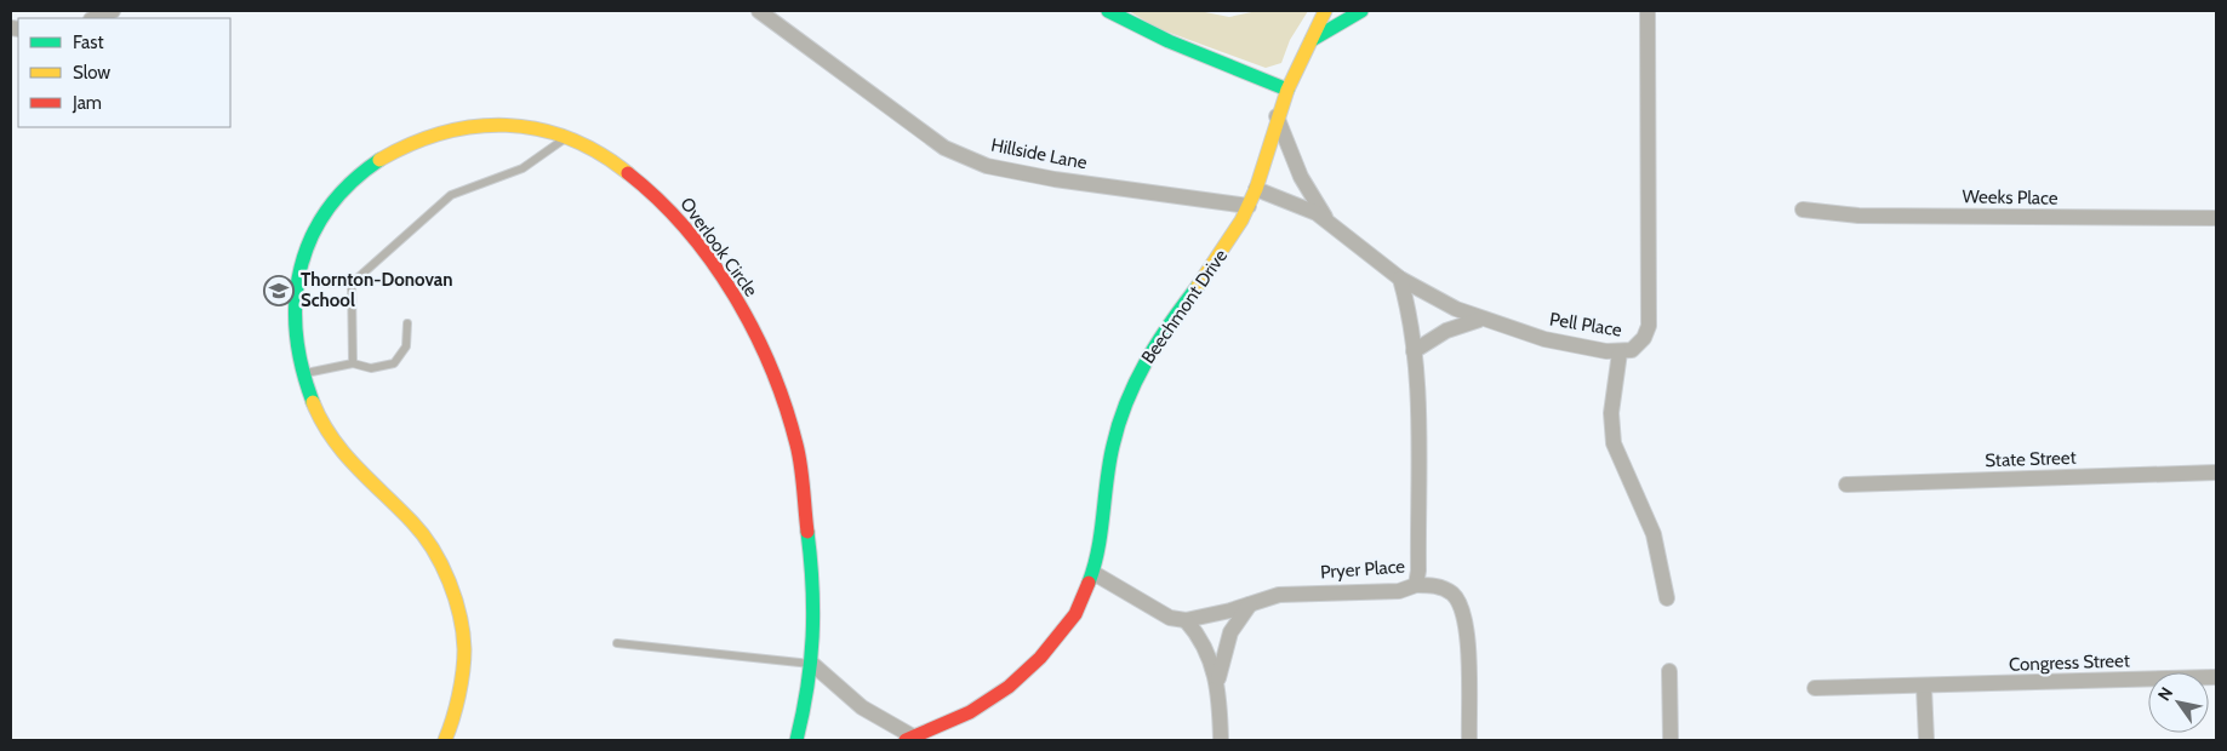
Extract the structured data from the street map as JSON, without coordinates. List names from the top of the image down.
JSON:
{
  "streets": {
    "street": [
      "Hillside Lane",
      "Weeks Place",
      "Overlook Circle",
      "Beechmont Drive",
      "Pell Place",
      "State Street",
      "Pryer Place",
      "Congress Street"
    ]
  },
  "crossings": [
    ["Hillside Lane", "Beechmont Drive"],
    ["Beechmont Drive", "Pell Place"],
    ["Pell Place", "Pryer Place"]
  ],
  "places": {
    "school or university": ["Thornton-Donovan School"]
  },
  "legend": ["Fast", "Slow", "Jam"],
  "north": "top left"
}
